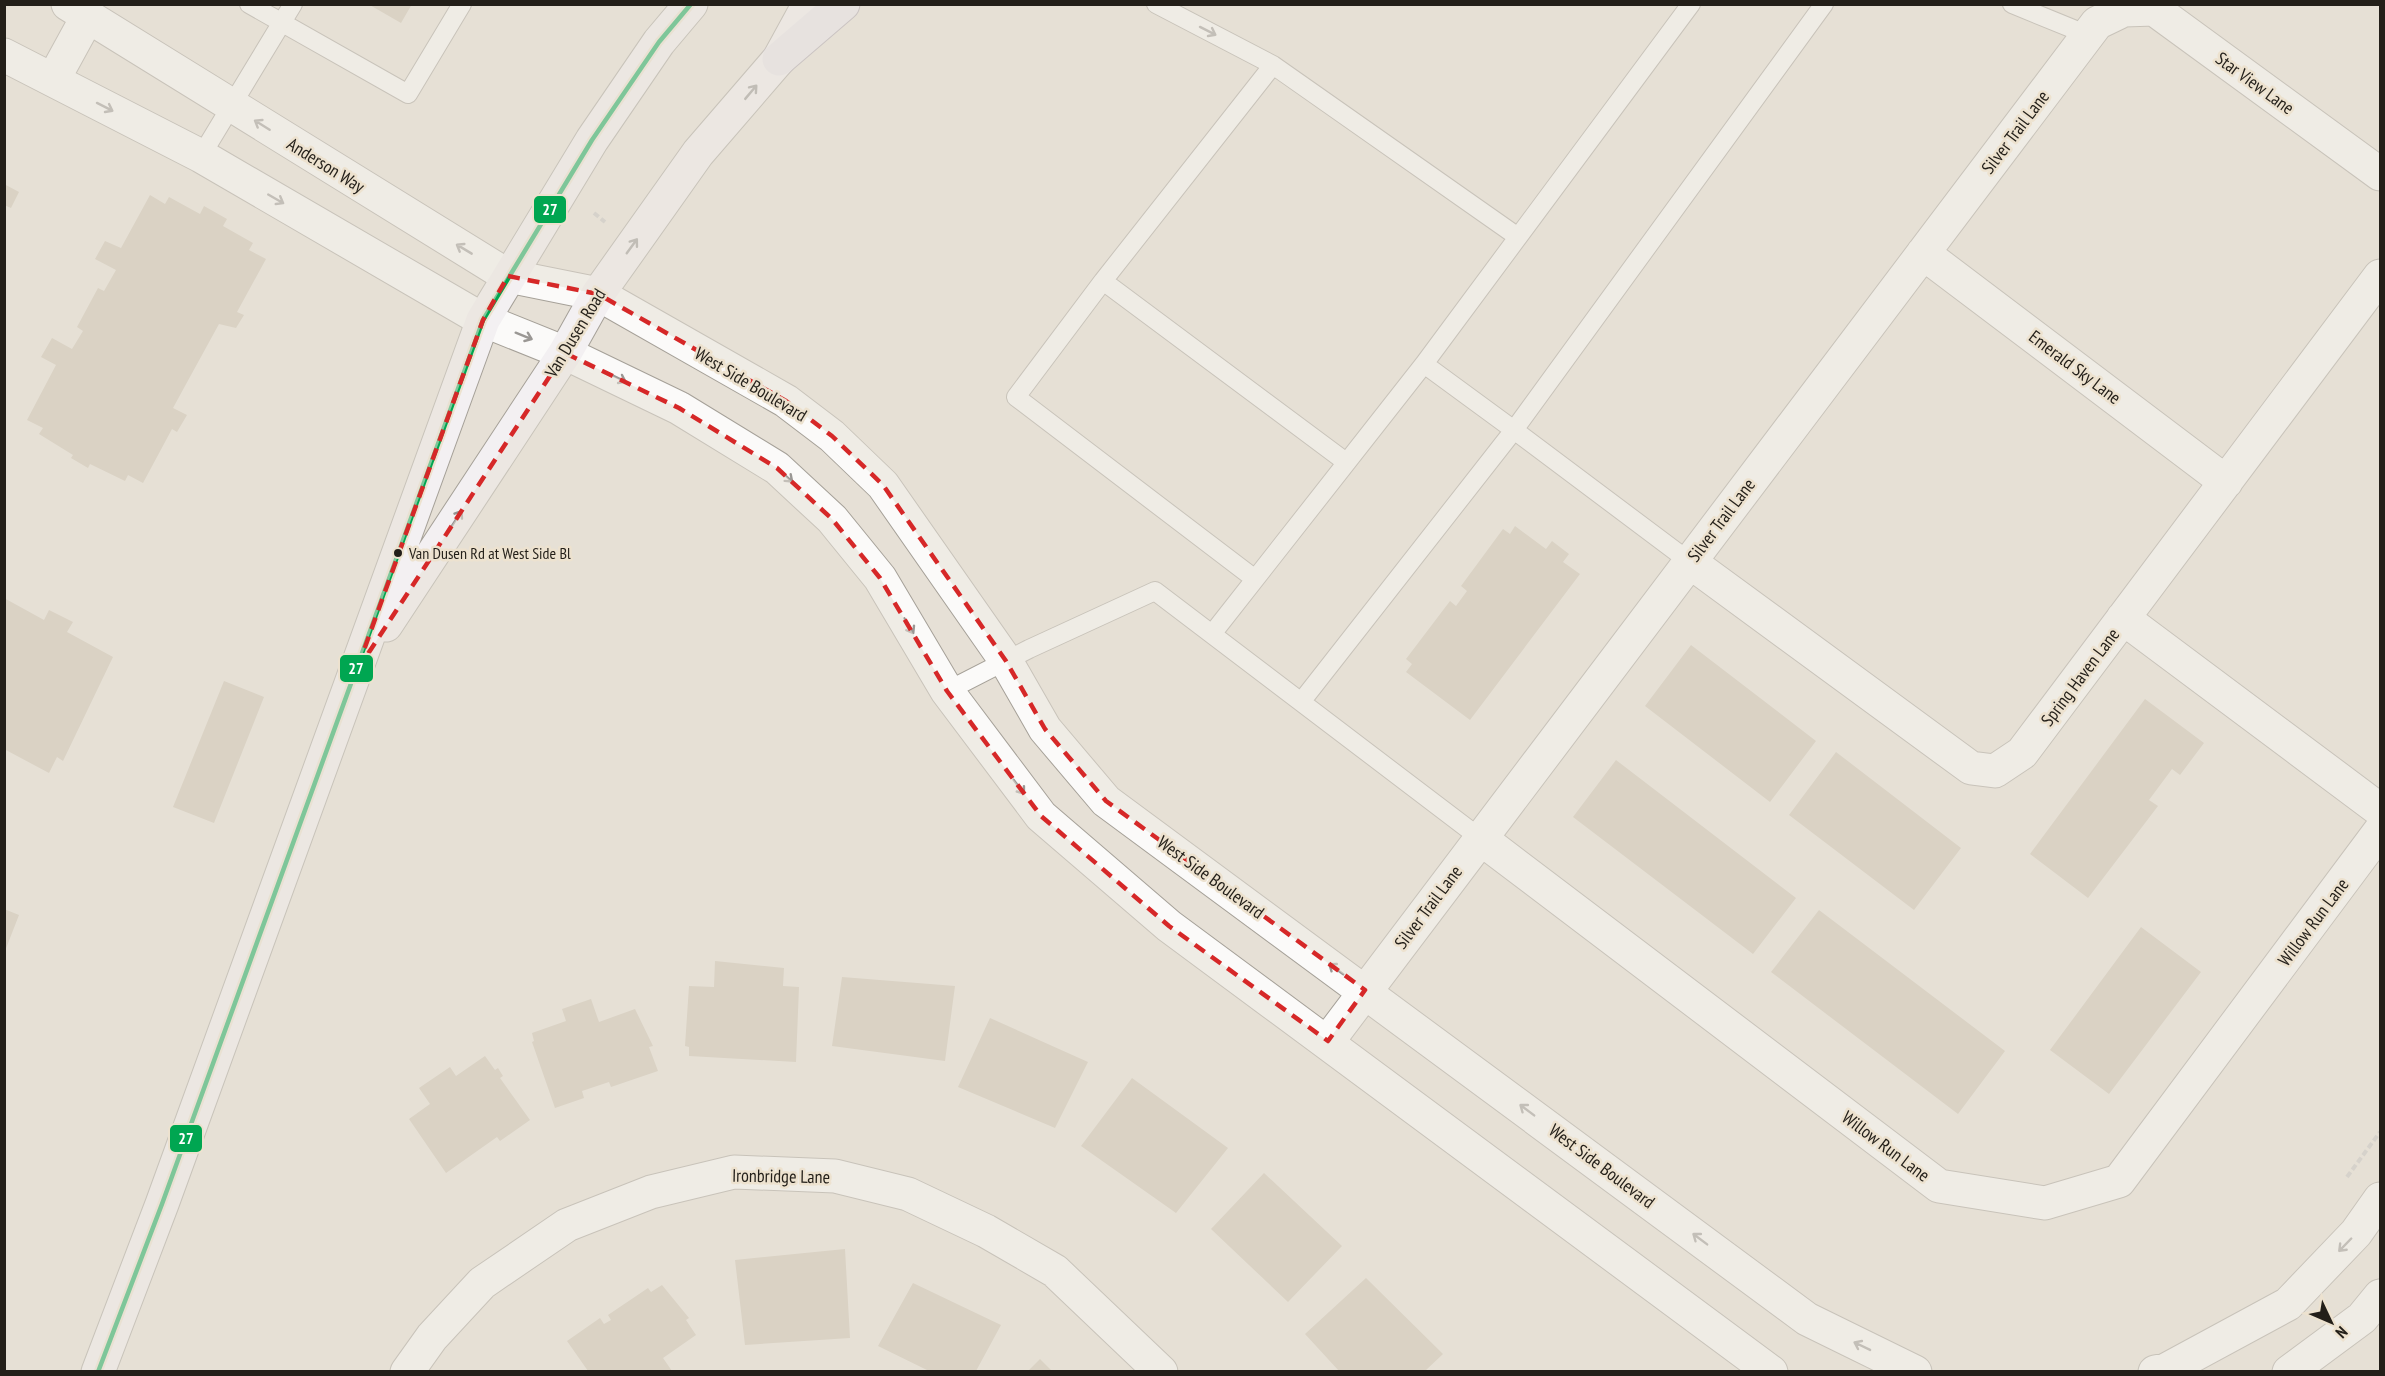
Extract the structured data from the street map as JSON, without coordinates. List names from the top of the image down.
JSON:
{
  "streets": {
    "main road": ["Van Dusen Road"],
    "street": [
      "Star View Lane",
      "Silver Trail Lane",
      "Anderson Way",
      "Emerald Sky Lane",
      "West Side Boulevard",
      "Spring Haven Lane",
      "Willow Run Lane",
      "Ironbridge Lane"
    ]
  },
  "crossings": [
    ["Star View Lane", "Silver Trail Lane"],
    ["Silver Trail Lane", "Emerald Sky Lane"],
    ["Silver Trail Lane", "West Side Boulevard"],
    ["Silver Trail Lane", "Spring Haven Lane"],
    ["Silver Trail Lane", "Willow Run Lane"],
    ["Anderson Way", "Van Dusen Road"],
    ["Anderson Way", "West Side Boulevard"],
    ["Van Dusen Road", "West Side Boulevard"],
    ["Emerald Sky Lane", "Spring Haven Lane"]
  ],
  "places": ["Van Dusen Rd at West Side Bl"],
  "lines": ["transit line 27"],
  "north": "bottom right"
}
